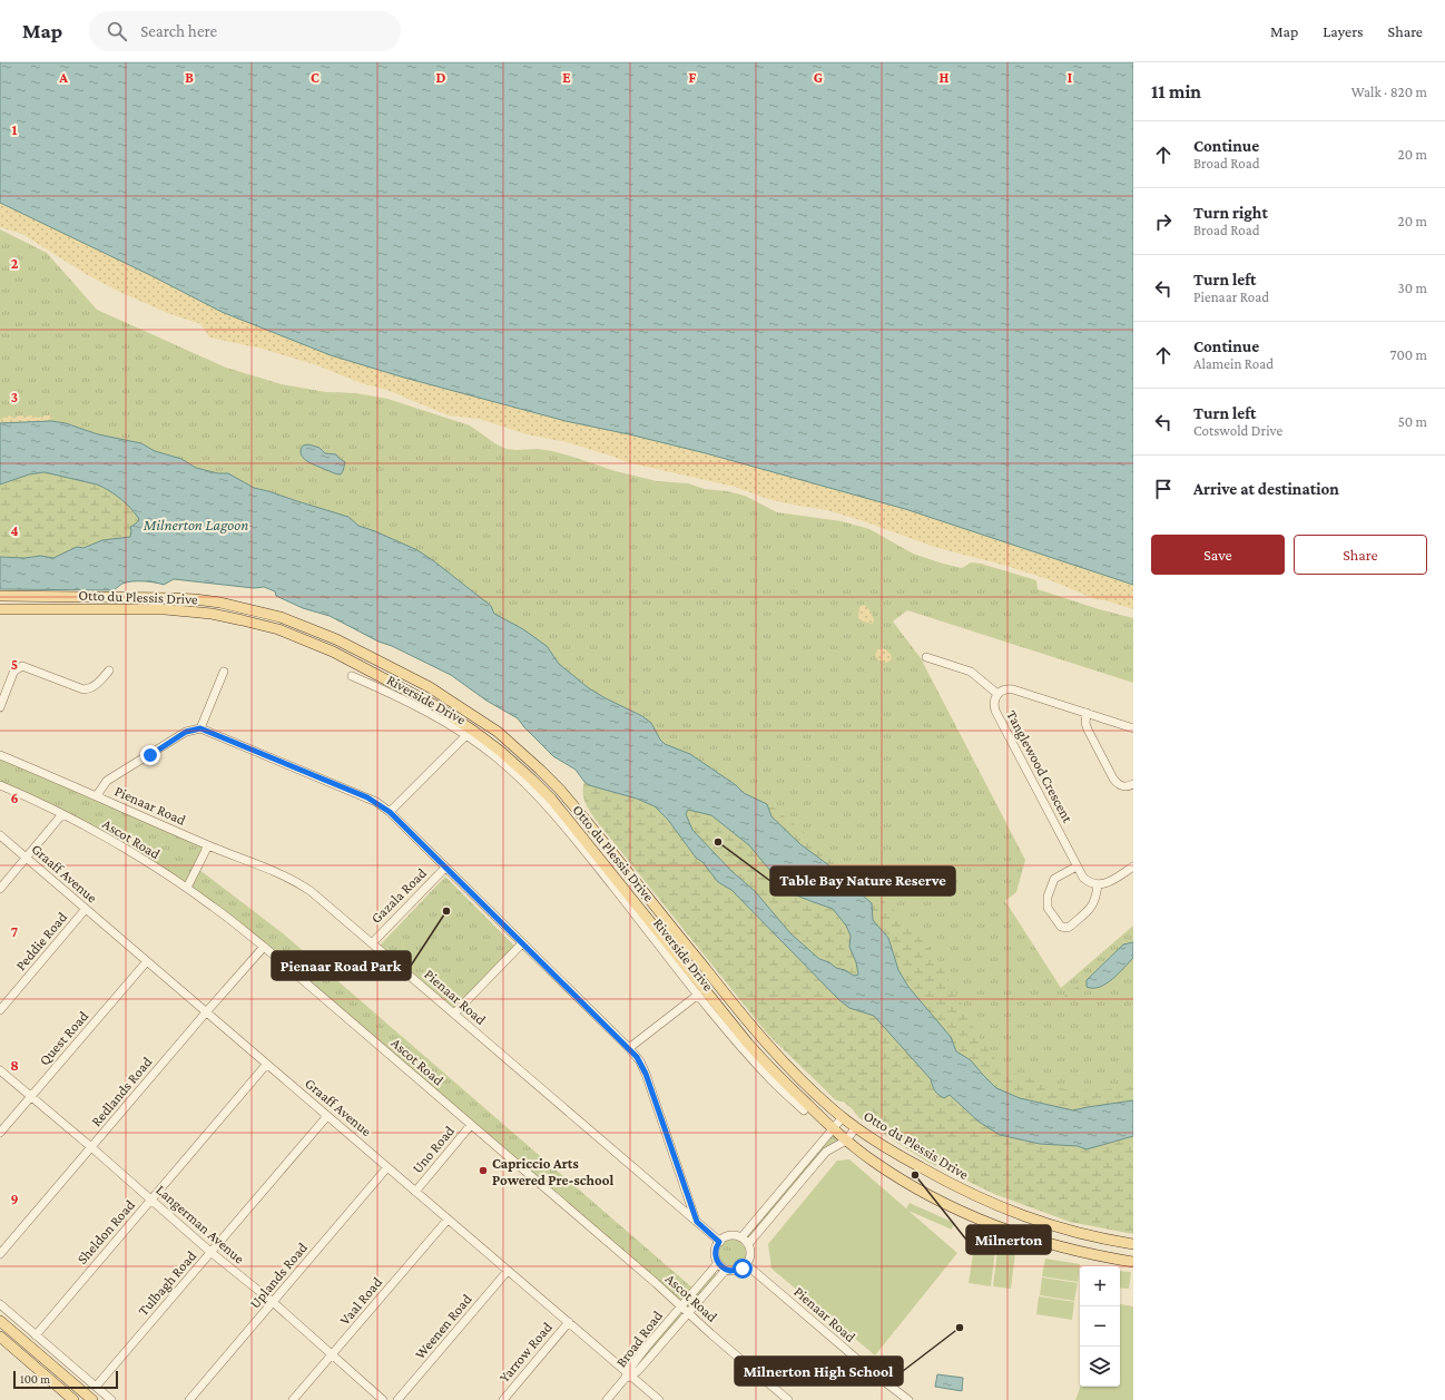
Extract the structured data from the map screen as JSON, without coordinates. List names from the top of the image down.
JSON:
{
  "streets": {
    "main road": ["Otto du Plessis Drive"],
    "street": [
      "Riverside Drive",
      "Tanglewood Crescent",
      "Pienaar Road",
      "Ascot Road",
      "Graaff Avenue",
      "Gazala Road",
      "Peddie Road",
      "Quest Road",
      "Redlands Road",
      "Uno Road",
      "Langerman Avenue",
      "Sheldon Road",
      "Uplands Road",
      "Tulbagh Road",
      "Vaal Road",
      "Weenen Road",
      "Broad Road",
      "Yarrow Road"
    ]
  },
  "crossings": [
    ["Pienaar Road", "Gazala Road"],
    ["Pienaar Road", "Broad Road"],
    ["Ascot Road", "Redlands Road"],
    ["Ascot Road", "Uno Road"],
    ["Ascot Road", "Broad Road"],
    ["Graaff Avenue", "Peddie Road"],
    ["Graaff Avenue", "Quest Road"],
    ["Graaff Avenue", "Redlands Road"],
    ["Graaff Avenue", "Uno Road"],
    ["Graaff Avenue", "Sheldon Road"],
    ["Graaff Avenue", "Uplands Road"],
    ["Graaff Avenue", "Tulbagh Road"],
    ["Graaff Avenue", "Vaal Road"],
    ["Graaff Avenue", "Weenen Road"],
    ["Graaff Avenue", "Broad Road"],
    ["Graaff Avenue", "Yarrow Road"],
    ["Quest Road", "Langerman Avenue"],
    ["Redlands Road", "Langerman Avenue"],
    ["Langerman Avenue", "Sheldon Road"],
    ["Langerman Avenue", "Uplands Road"],
    ["Langerman Avenue", "Tulbagh Road"],
    ["Langerman Avenue", "Vaal Road"]
  ],
  "water": ["Milnerton Lagoon"],
  "places": [
    "Table Bay Nature Reserve",
    "Pienaar Road Park",
    "Capriccio Arts Powered Pre-school",
    "Milnerton",
    "Milnerton High School"
  ],
  "scale_bar": "100 m",
  "page": {
    "header": "Map",
    "search": "Search here",
    "nav": ["Map", "Layers", "Share"],
    "heading": ["11 min", "Walk · 820 m"],
    "list": [
      ["Continue", "Broad Road", "20 m"],
      ["Turn right", "Broad Road", "20 m"],
      ["Turn left", "Pienaar Road", "30 m"],
      ["Continue", "Alamein Road", "700 m"],
      ["Turn left", "Cotswold Drive", "50 m"],
      "Arrive at destination"
    ],
    "buttons": ["Save", "Share"],
    "map_buttons": ["+", "−"],
    "scale": "100 m"
  },
  "grid": {
    "columns": [
      "A",
      "B",
      "C",
      "D",
      "E",
      "F",
      "G",
      "H",
      "I"
    ],
    "rows": [
      "1",
      "2",
      "3",
      "4",
      "5",
      "6",
      "7",
      "8",
      "9"
    ]
  }
}
